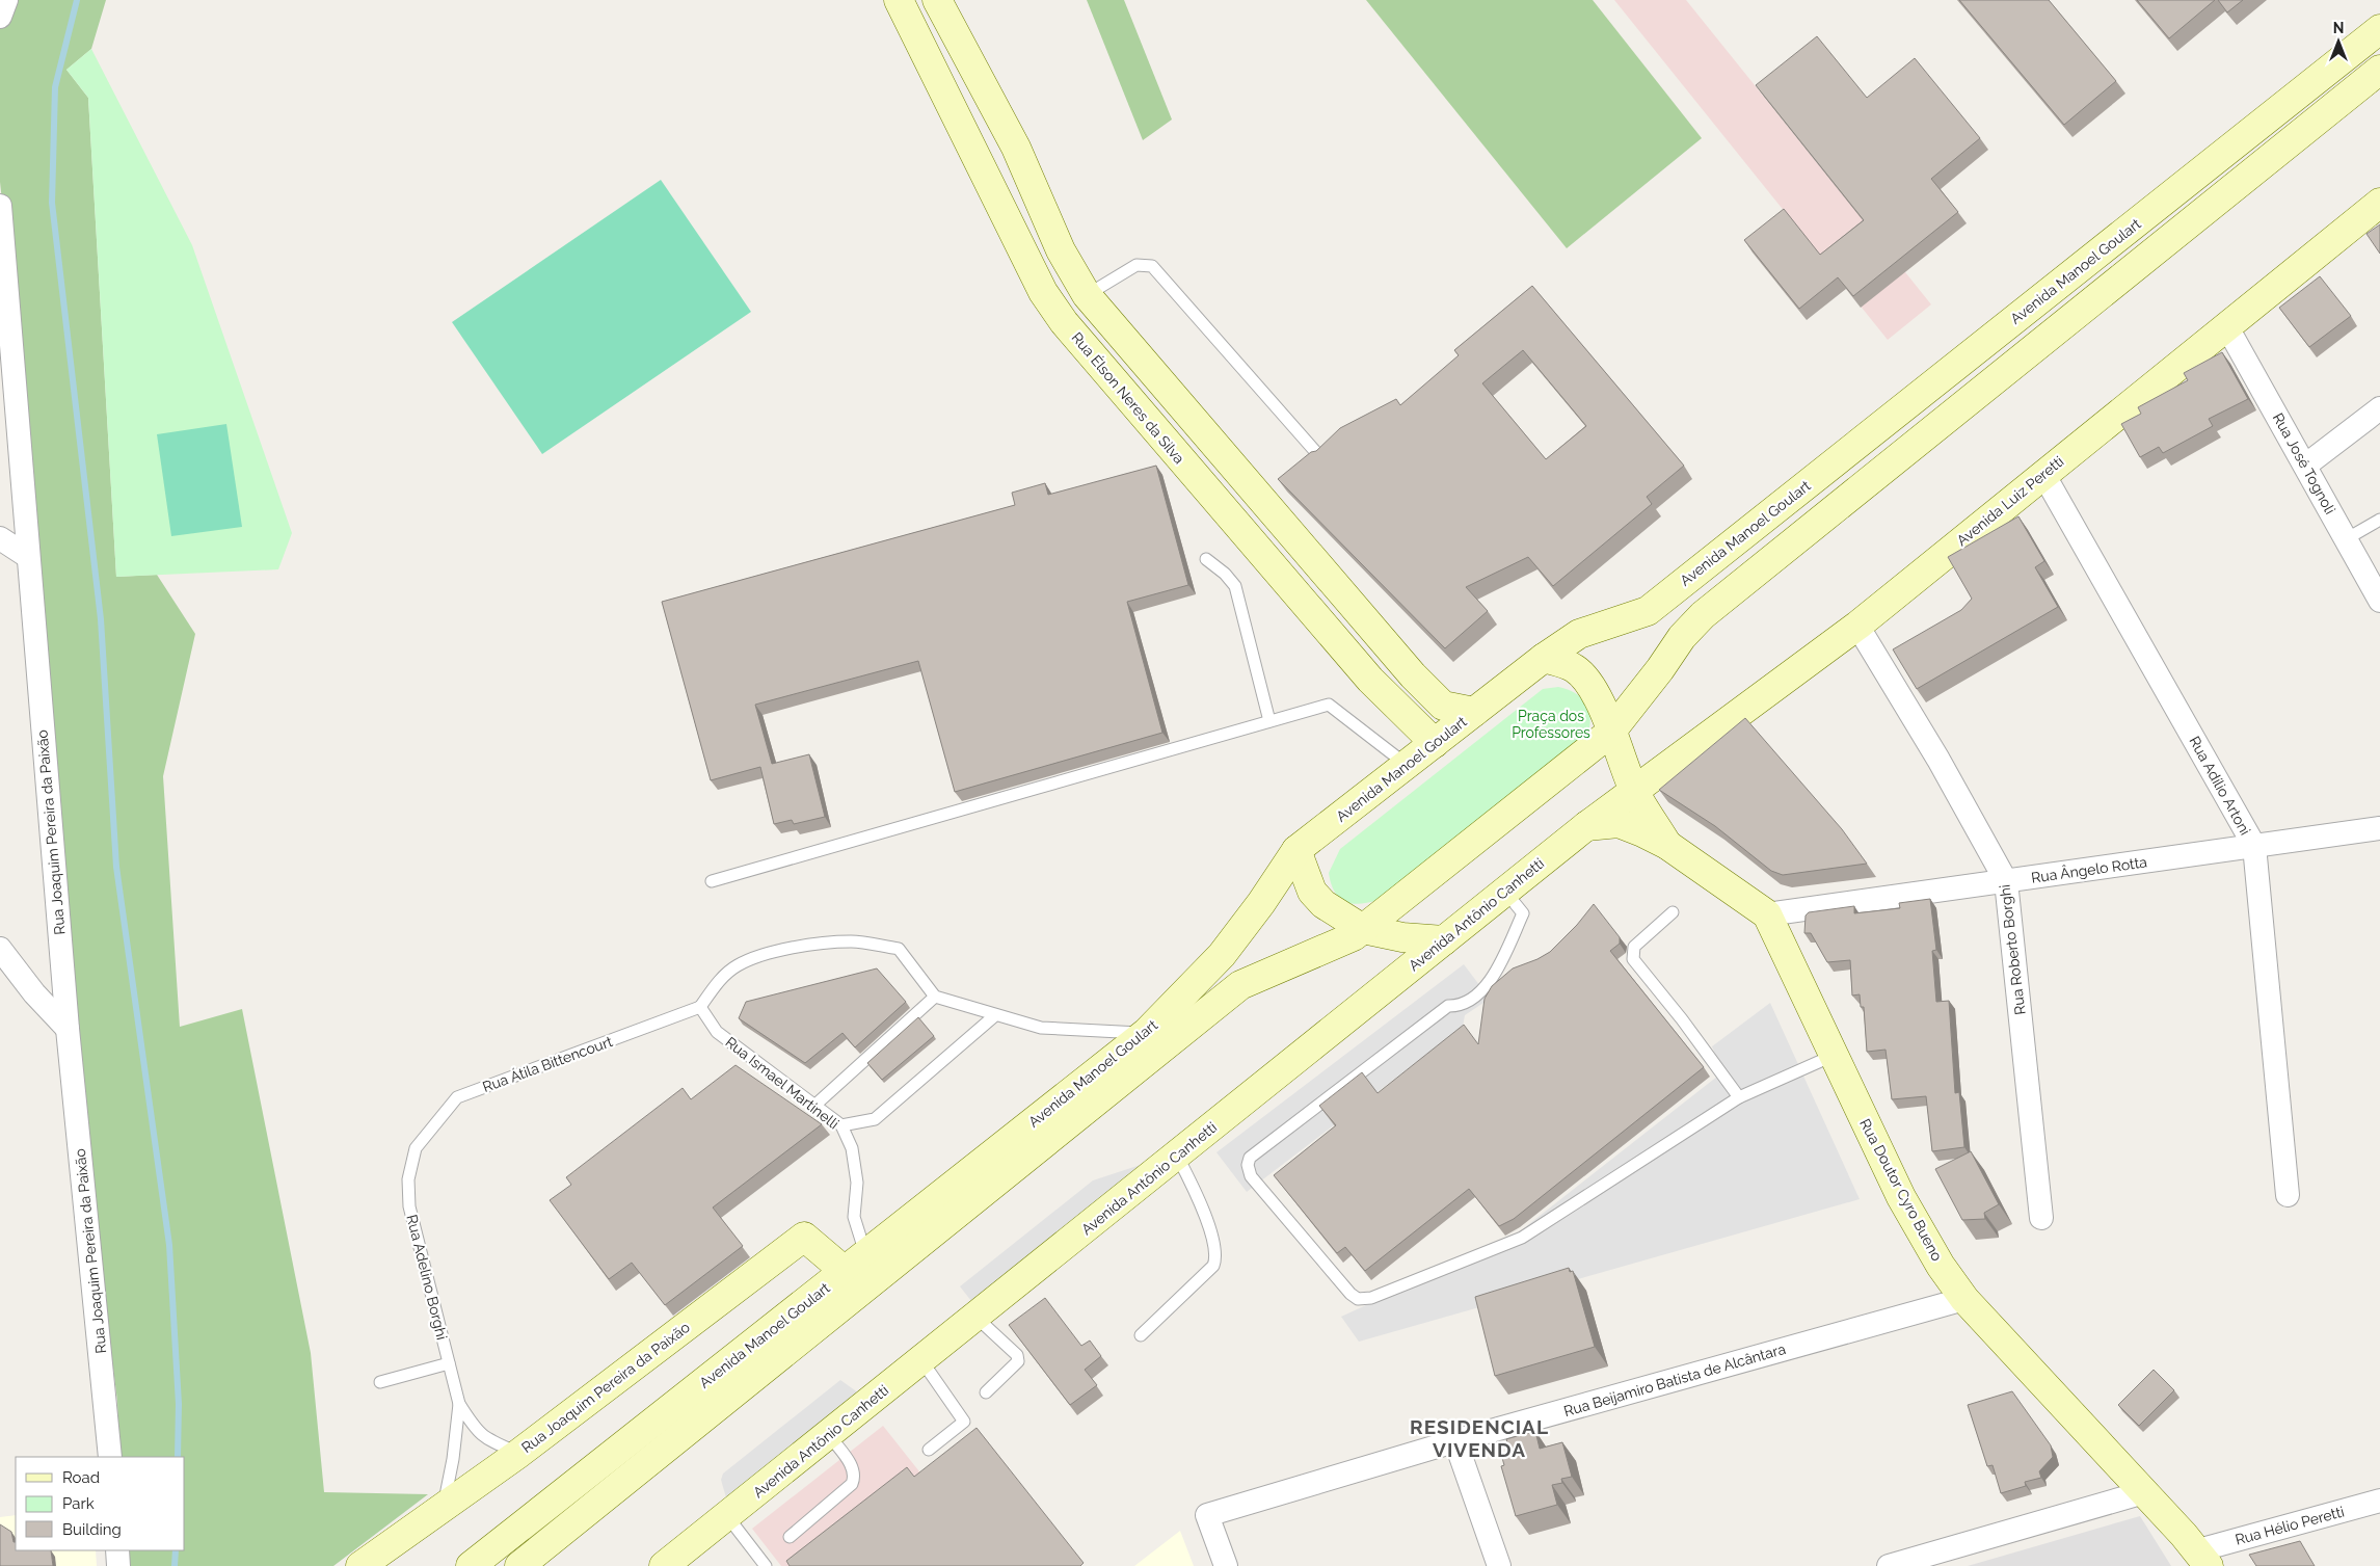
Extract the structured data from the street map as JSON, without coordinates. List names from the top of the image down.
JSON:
{
  "streets": {
    "street": [
      "Avenida Manoel Goulart",
      "Rua Élson Neres da Silva",
      "Rua José Tognoli",
      "Avenida Luiz Peretti",
      "Rua Adílio Artoni",
      "Rua Joaquim Pereira da Paixão",
      "Rua Ângelo Rotta",
      "Avenida Antônio Canhetti",
      "Rua Roberto Borghi",
      "Rua Doutor Cyro Bueno",
      "Rua Beijamiro Batista de Alcântara",
      "Rua Hélio Peretti"
    ],
    "lane": ["Rua Átila Bittencourt", "Rua Ismael Martinelli", "Rua Adelino Borghi"]
  },
  "crossings": [
    ["Avenida Manoel Goulart", "Rua Élson Neres da Silva"],
    ["Avenida Manoel Goulart", "Rua Joaquim Pereira da Paixão"],
    ["Avenida Manoel Goulart", "Rua Ismael Martinelli"],
    ["Rua José Tognoli", "Avenida Luiz Peretti"],
    ["Avenida Luiz Peretti", "Rua Adílio Artoni"],
    ["Avenida Luiz Peretti", "Avenida Antônio Canhetti"],
    ["Avenida Luiz Peretti", "Rua Roberto Borghi"],
    ["Rua Adílio Artoni", "Rua Ângelo Rotta"],
    ["Rua Joaquim Pereira da Paixão", "Rua Ismael Martinelli"],
    ["Rua Ângelo Rotta", "Rua Roberto Borghi"],
    ["Rua Ângelo Rotta", "Rua Doutor Cyro Bueno"],
    ["Rua Átila Bittencourt", "Rua Ismael Martinelli"],
    ["Rua Átila Bittencourt", "Rua Adelino Borghi"],
    ["Rua Doutor Cyro Bueno", "Rua Beijamiro Batista de Alcântara"],
    ["Rua Doutor Cyro Bueno", "Rua Hélio Peretti"]
  ],
  "districts": ["RESIDENCIAL VIVENDA"],
  "parks": ["Praça dos Professores"],
  "legend": ["Road", "Park", "Building"],
  "north": "top"
}
